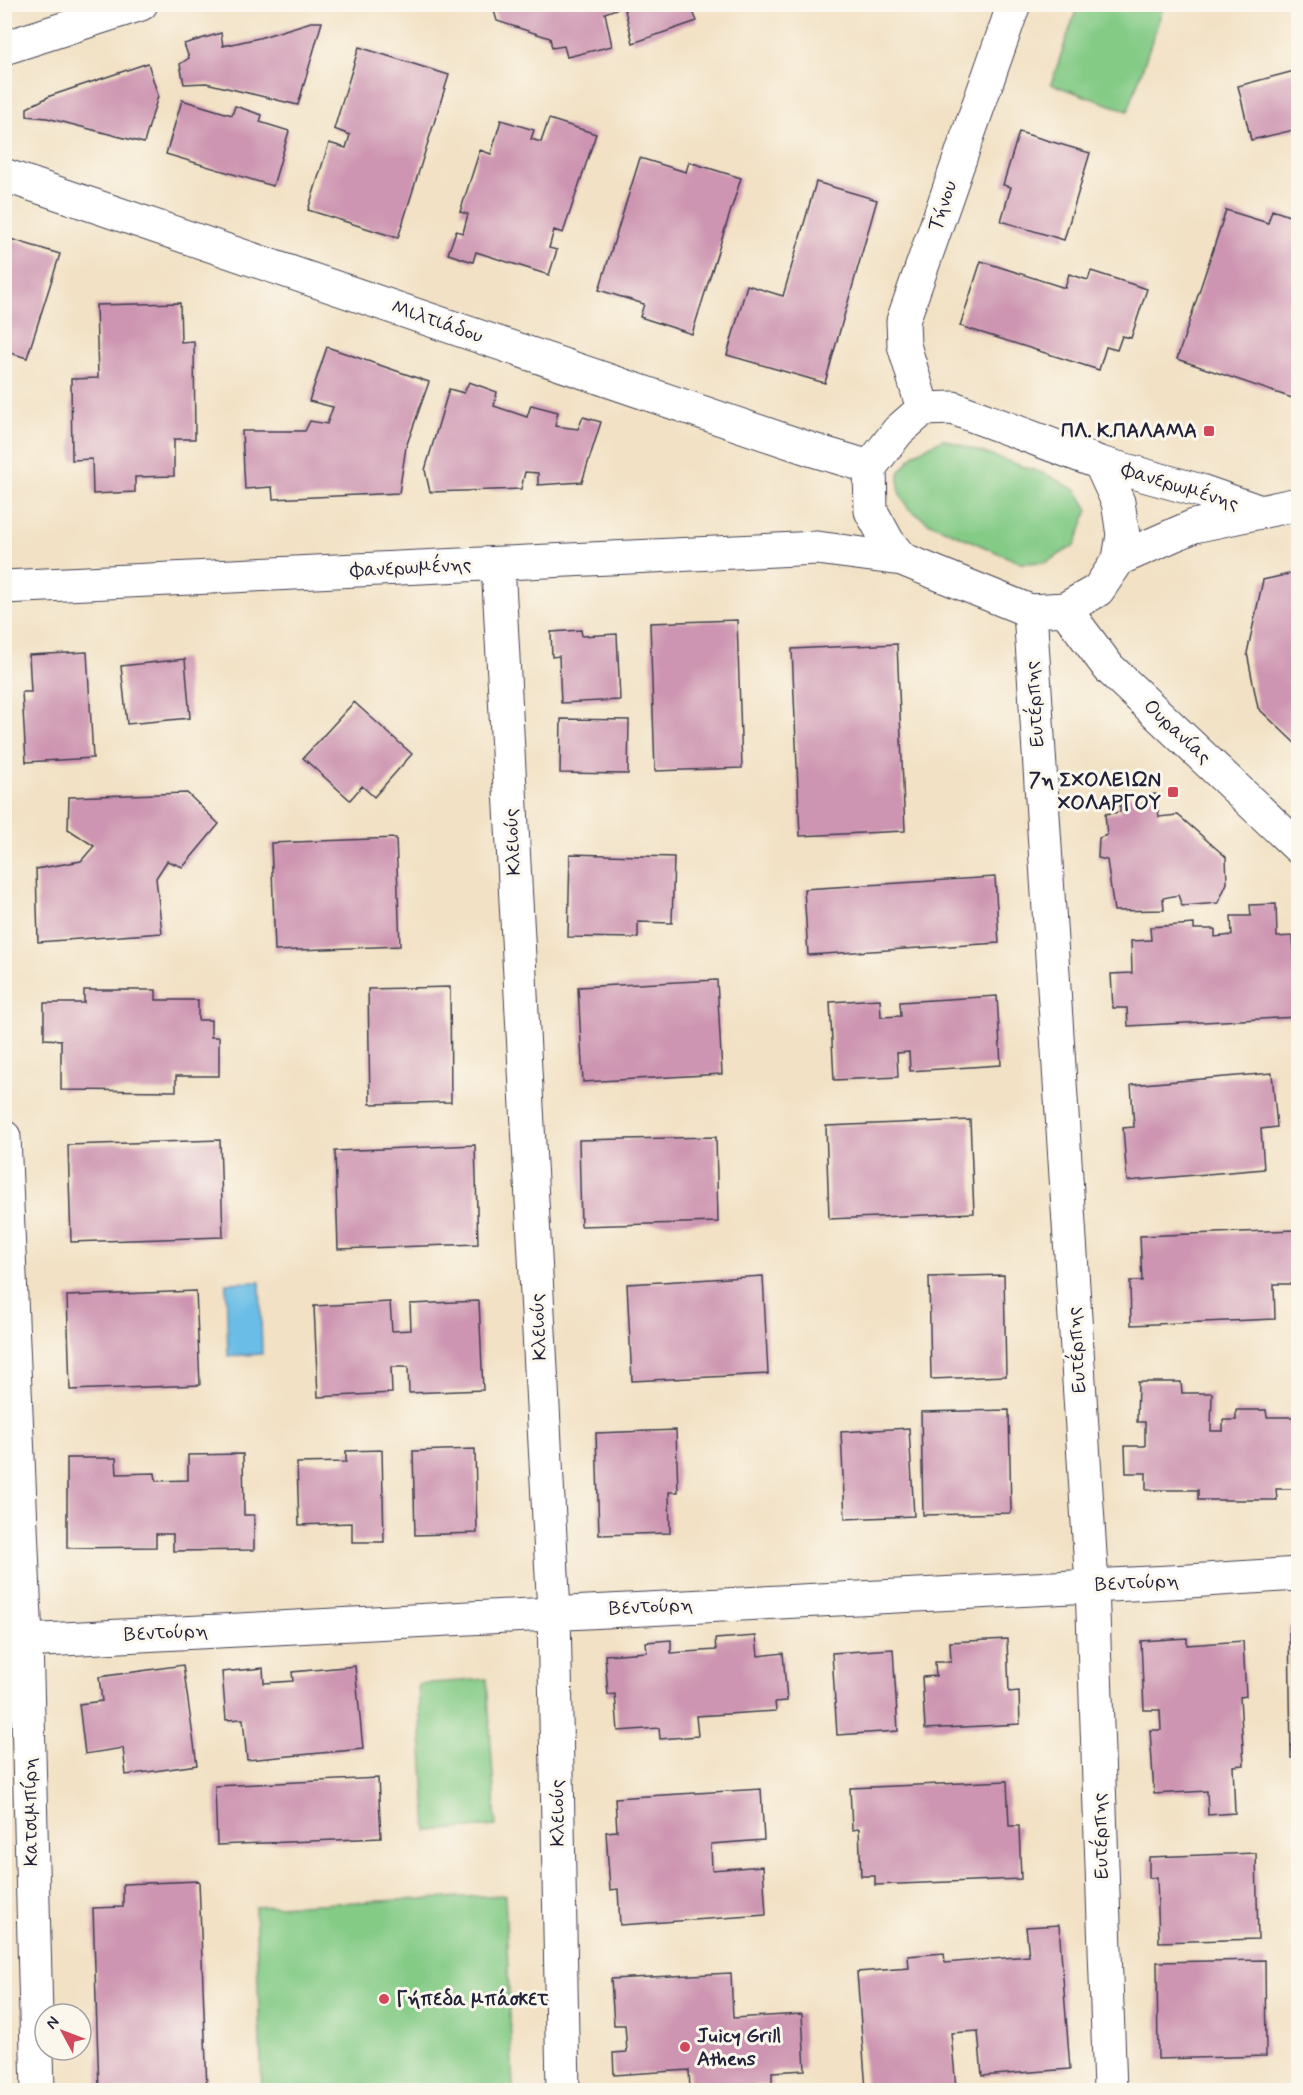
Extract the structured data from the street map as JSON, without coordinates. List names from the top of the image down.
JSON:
{
  "streets": {
    "street": [
      "Τήνου",
      "Μιλτιάδου",
      "Φανερωμένης",
      "Ευτέρπης",
      "Ουρανίας",
      "Κλειούς",
      "Βεντούρη",
      "Κατσιμπίρη"
    ]
  },
  "crossings": [
    ["Τήνου", "Φανερωμένης"],
    ["Φανερωμένης", "Ευτέρπης"],
    ["Φανερωμένης", "Κλειούς"],
    ["Ευτέρπης", "Βεντούρη"],
    ["Κλειούς", "Βεντούρη"],
    ["Βεντούρη", "Κατσιμπίρη"]
  ],
  "places": {
    "transit": ["ΠΛ. Κ.ΠΑΛΑΜΑ", "7η ΣΧΟΛΕΙΩΝ ΧΟΛΑΡΓΟΥ"],
    "other": ["Γήπεδα μπάσκετ", "Juicy Grill Athens"]
  },
  "north": "top left"
}
